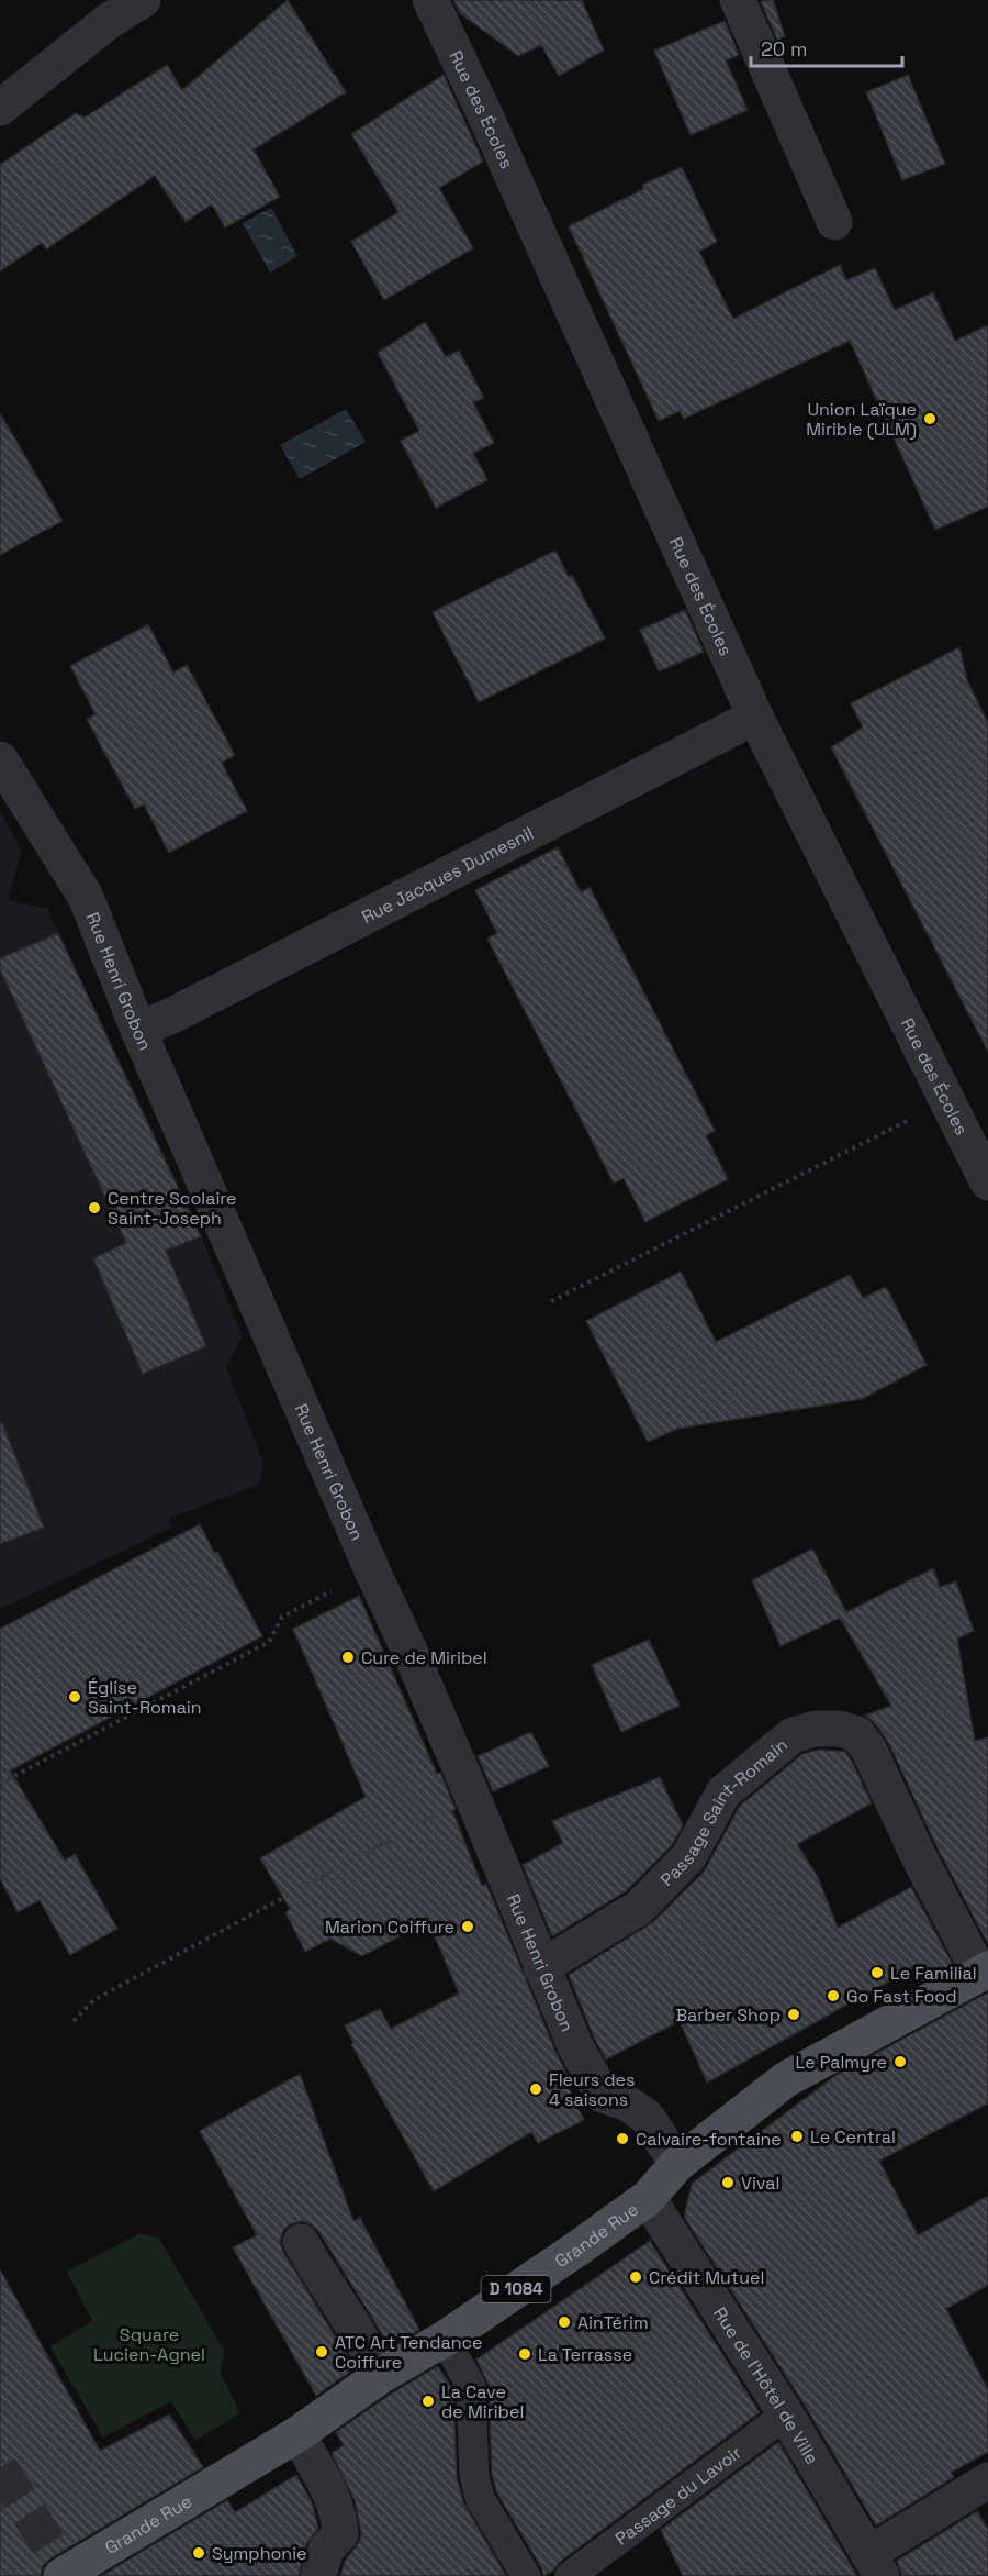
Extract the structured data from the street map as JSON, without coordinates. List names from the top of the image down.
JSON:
{
  "streets": {
    "main road": ["Grande Rue", "D 1084"],
    "street": [
      "Rue des Écoles",
      "Rue Jacques Dumesnil",
      "Rue Henri Grobon",
      "Passage Saint-Romain",
      "Rue de l'Hôtel de Ville"
    ],
    "lane": ["Passage du Lavoir"]
  },
  "crossings": [
    ["Rue des Écoles", "Rue Jacques Dumesnil"],
    ["Rue Jacques Dumesnil", "Rue Henri Grobon"],
    ["Rue Henri Grobon", "Passage Saint-Romain"],
    ["Rue Henri Grobon", "Grande Rue"],
    ["Passage Saint-Romain", "Grande Rue"],
    ["Grande Rue", "Rue de l'Hôtel de Ville"],
    ["Rue de l'Hôtel de Ville", "Passage du Lavoir"]
  ],
  "parks": ["Square Lucien-Agnel"],
  "places": [
    "Union Laïque Mirible (ULM)",
    "Centre Scolaire Saint-Joseph",
    "Cure de Miribel",
    "Église Saint-Romain",
    "Marion Coiffure",
    "Le Familial",
    "Go Fast Food",
    "Barber Shop",
    "Le Palmyre",
    "Fleurs des 4 saisons",
    "Le Central",
    "Calvaire-fontaine",
    "Vival",
    "Crédit Mutuel",
    "AinTérim",
    "ATC Art Tendance Coiffure",
    "La Terrasse",
    "La Cave de Miribel",
    "Symphonie"
  ],
  "scale_bar": "20 m"
}
